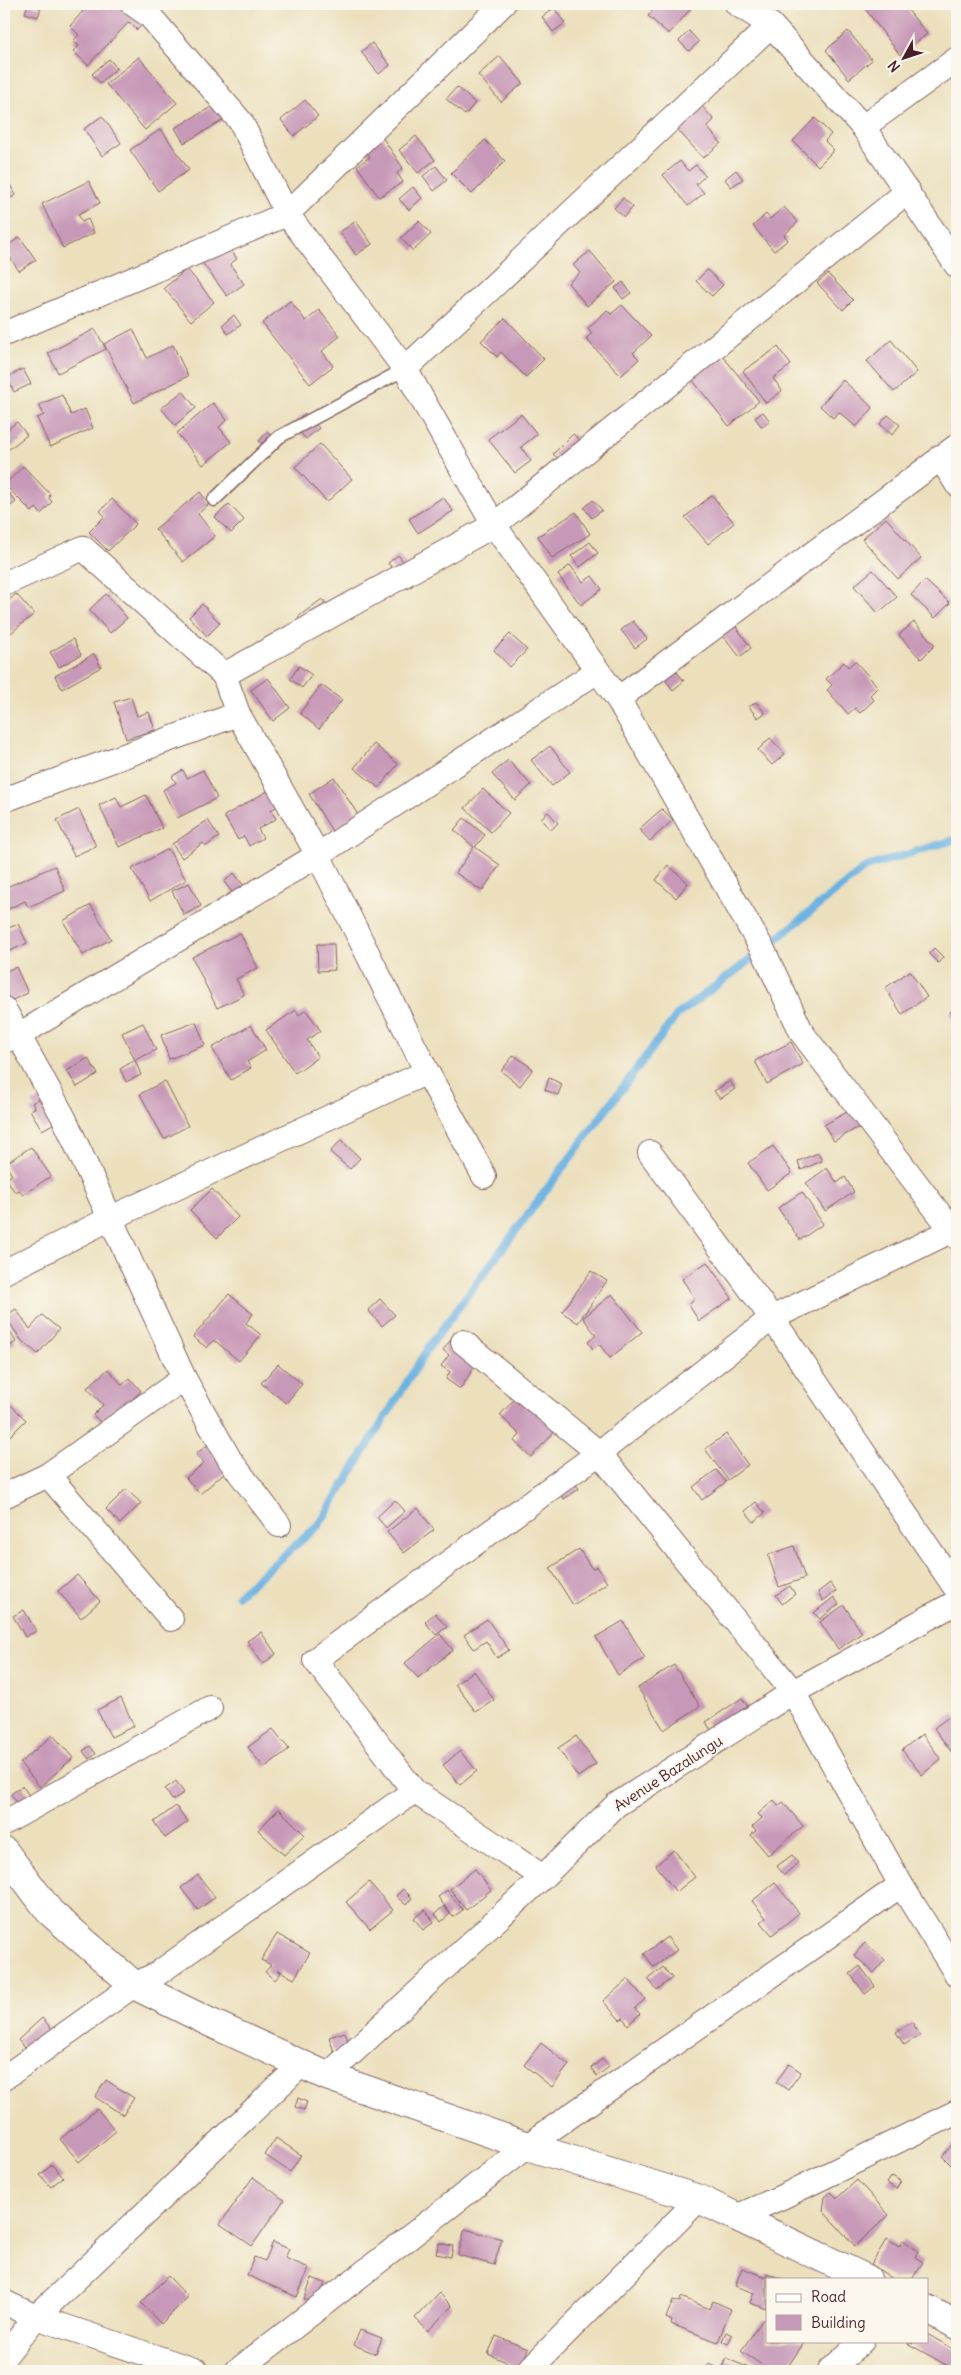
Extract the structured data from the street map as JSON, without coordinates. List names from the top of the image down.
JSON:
{
  "streets": {
    "street": ["Avenue Bazalungu"]
  },
  "legend": ["Road", "Building"],
  "north": "bottom left"
}
